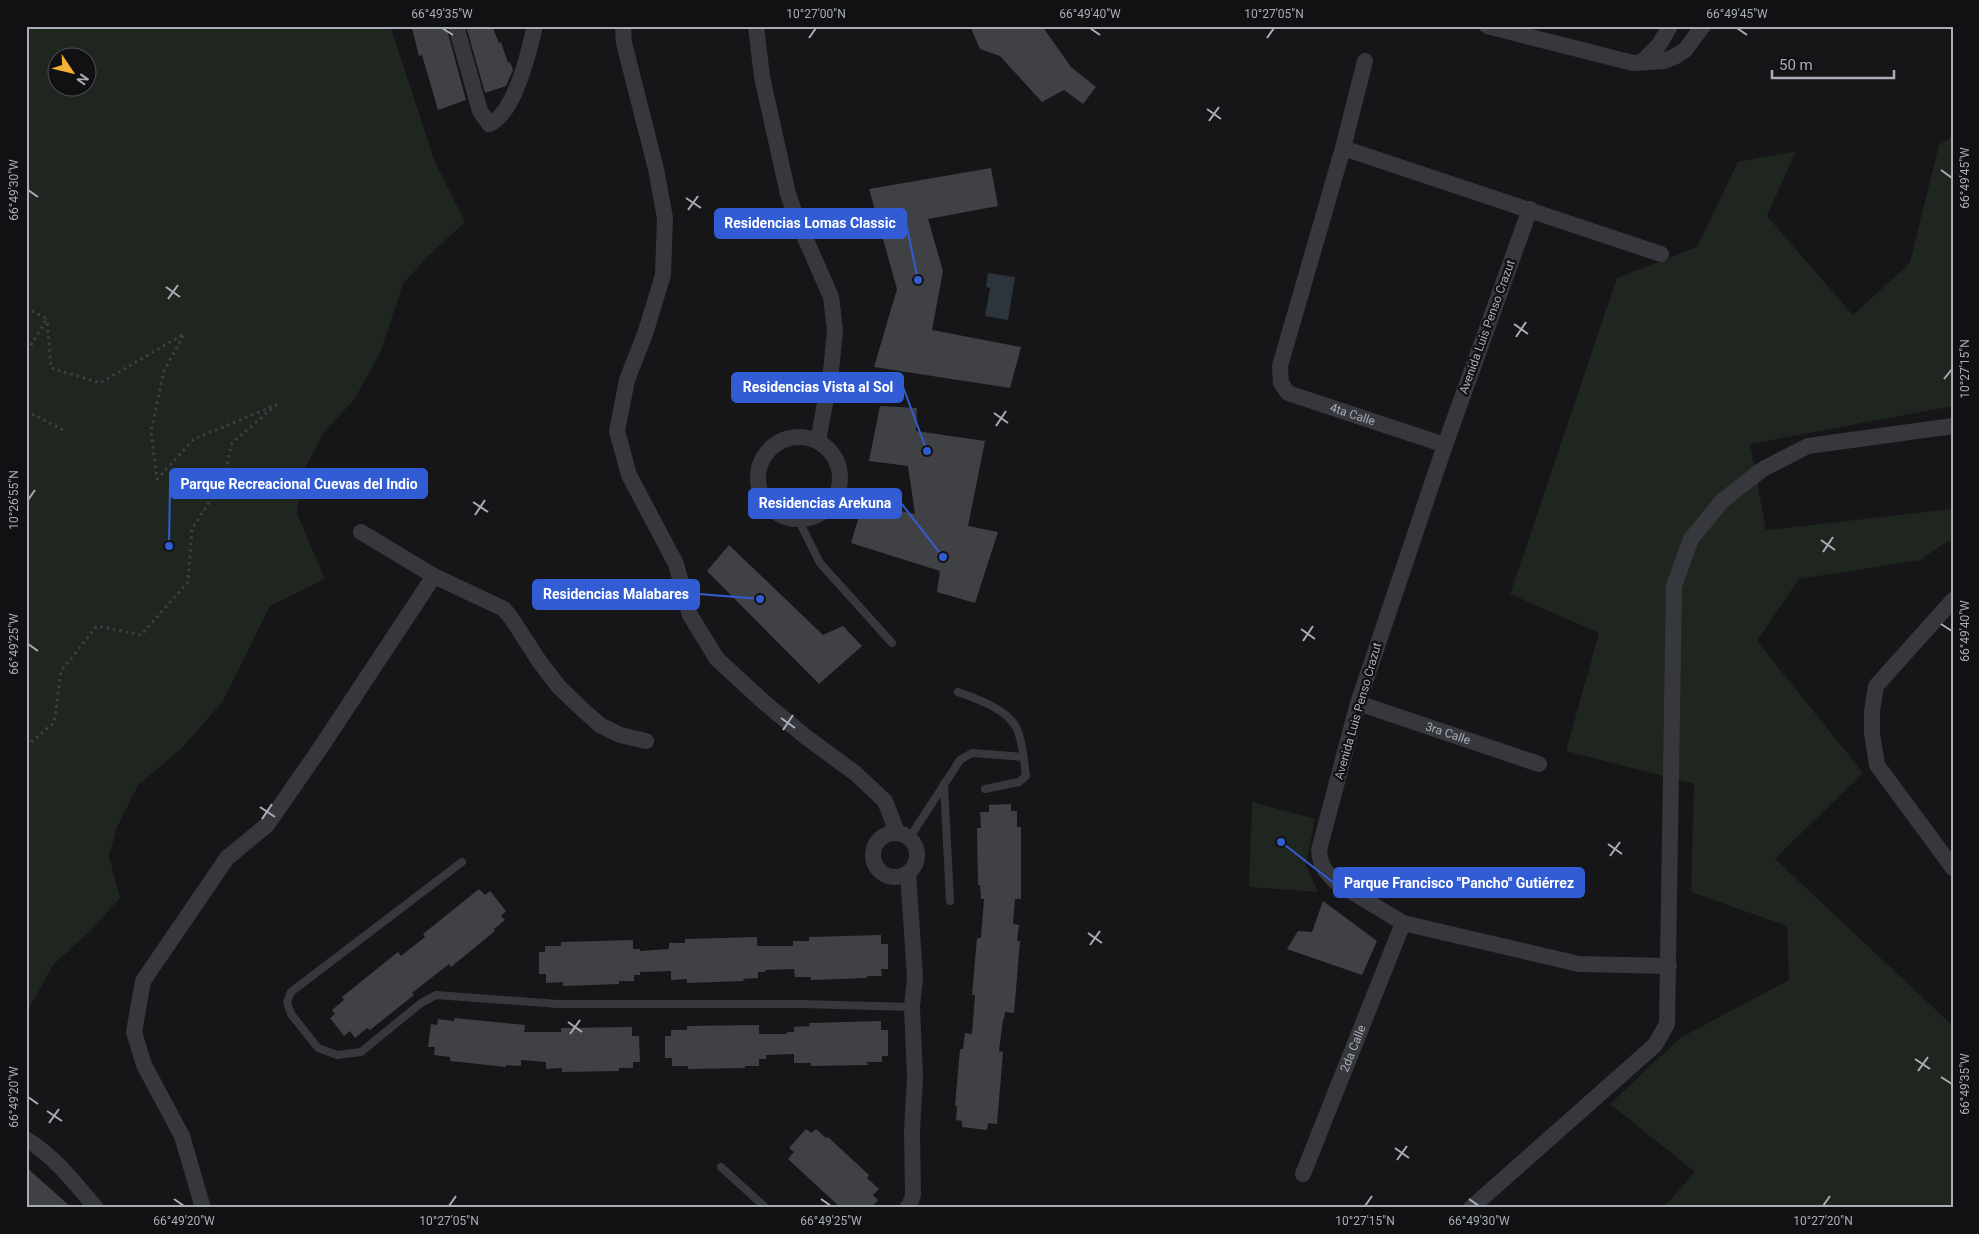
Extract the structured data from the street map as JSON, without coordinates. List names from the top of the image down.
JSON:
{
  "streets": {
    "street": [
      "Avenida Luis Penso Crazut",
      "4ta Calle",
      "3ra Calle",
      "2da Calle"
    ]
  },
  "crossings": [
    ["Avenida Luis Penso Crazut", "4ta Calle"],
    ["Avenida Luis Penso Crazut", "3ra Calle"],
    ["Avenida Luis Penso Crazut", "2da Calle"]
  ],
  "places": [
    "Residencias Lomas Classic",
    "Residencias Vista al Sol",
    "Parque Recreacional Cuevas del Indio",
    "Residencias Arekuna",
    "Residencias Malabares",
    "Parque Francisco \"Pancho\" Gutiérrez"
  ],
  "scale_bar": "50 m",
  "north": "bottom right",
  "coordinates": [
    "66°49'35\"W",
    "10°27'00\"N",
    "66°49'40\"W",
    "10°27'05\"N",
    "66°49'45\"W",
    "66°49'30\"W",
    "10°27'15\"N",
    "10°26'55\"N",
    "66°49'25\"W",
    "66°49'20\"W",
    "10°27'20\"N"
  ]
}
